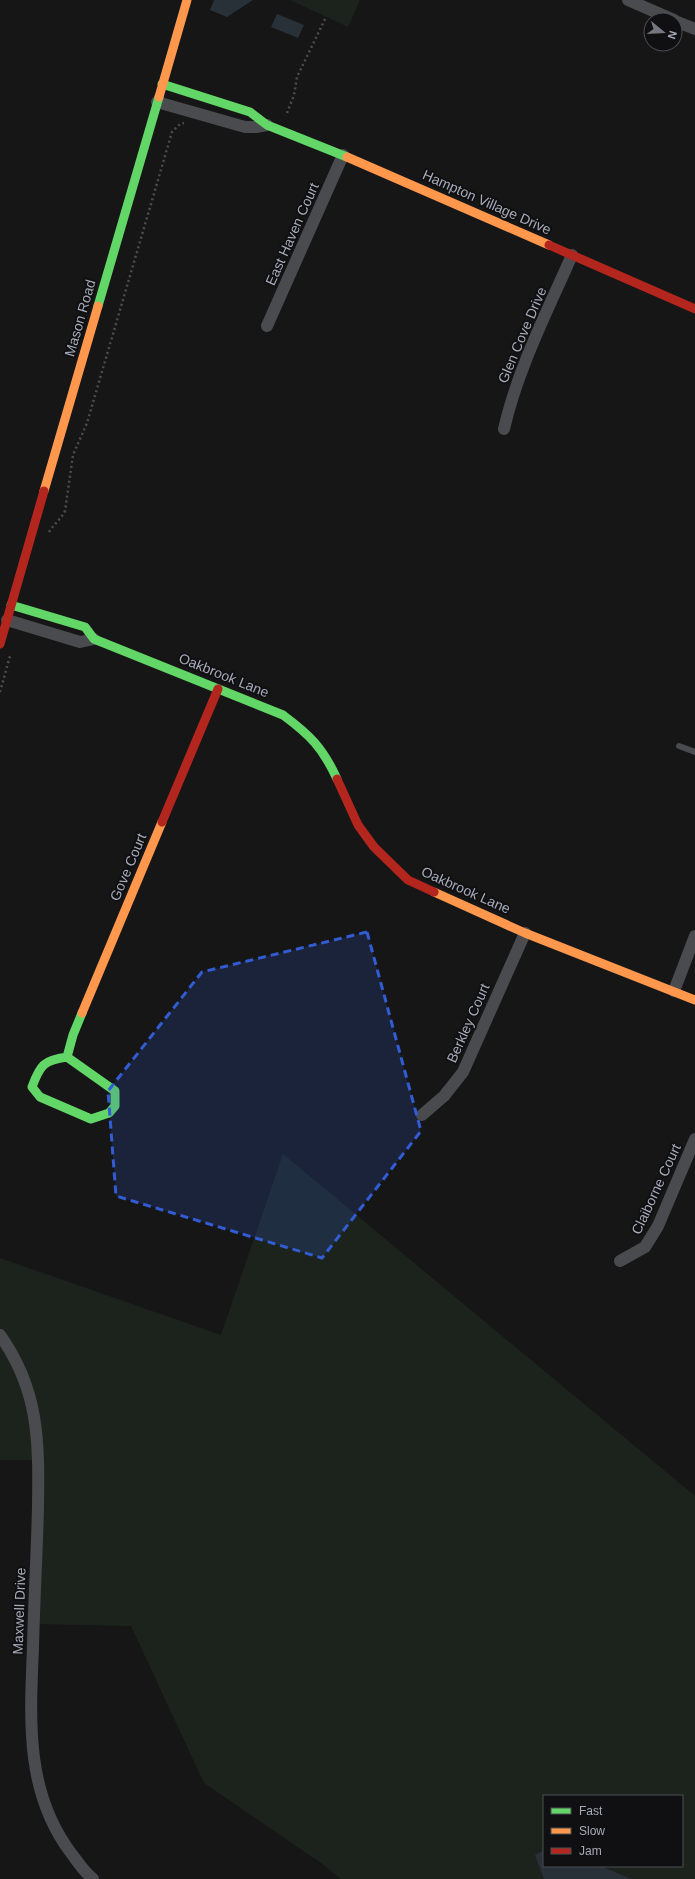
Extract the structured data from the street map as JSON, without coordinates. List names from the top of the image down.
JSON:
{
  "streets": {
    "street": [
      "Hampton Village Drive",
      "East Haven Court",
      "Mason Road",
      "Glen Cove Drive",
      "Oakbrook Lane",
      "Gove Court",
      "Berkley Court",
      "Claiborne Court",
      "Maxwell Drive"
    ]
  },
  "crossings": [
    ["Hampton Village Drive", "East Haven Court"],
    ["Hampton Village Drive", "Mason Road"],
    ["Hampton Village Drive", "Glen Cove Drive"],
    ["Mason Road", "Oakbrook Lane"],
    ["Oakbrook Lane", "Gove Court"],
    ["Oakbrook Lane", "Berkley Court"]
  ],
  "legend": ["Fast", "Slow", "Jam"],
  "north": "right"
}
